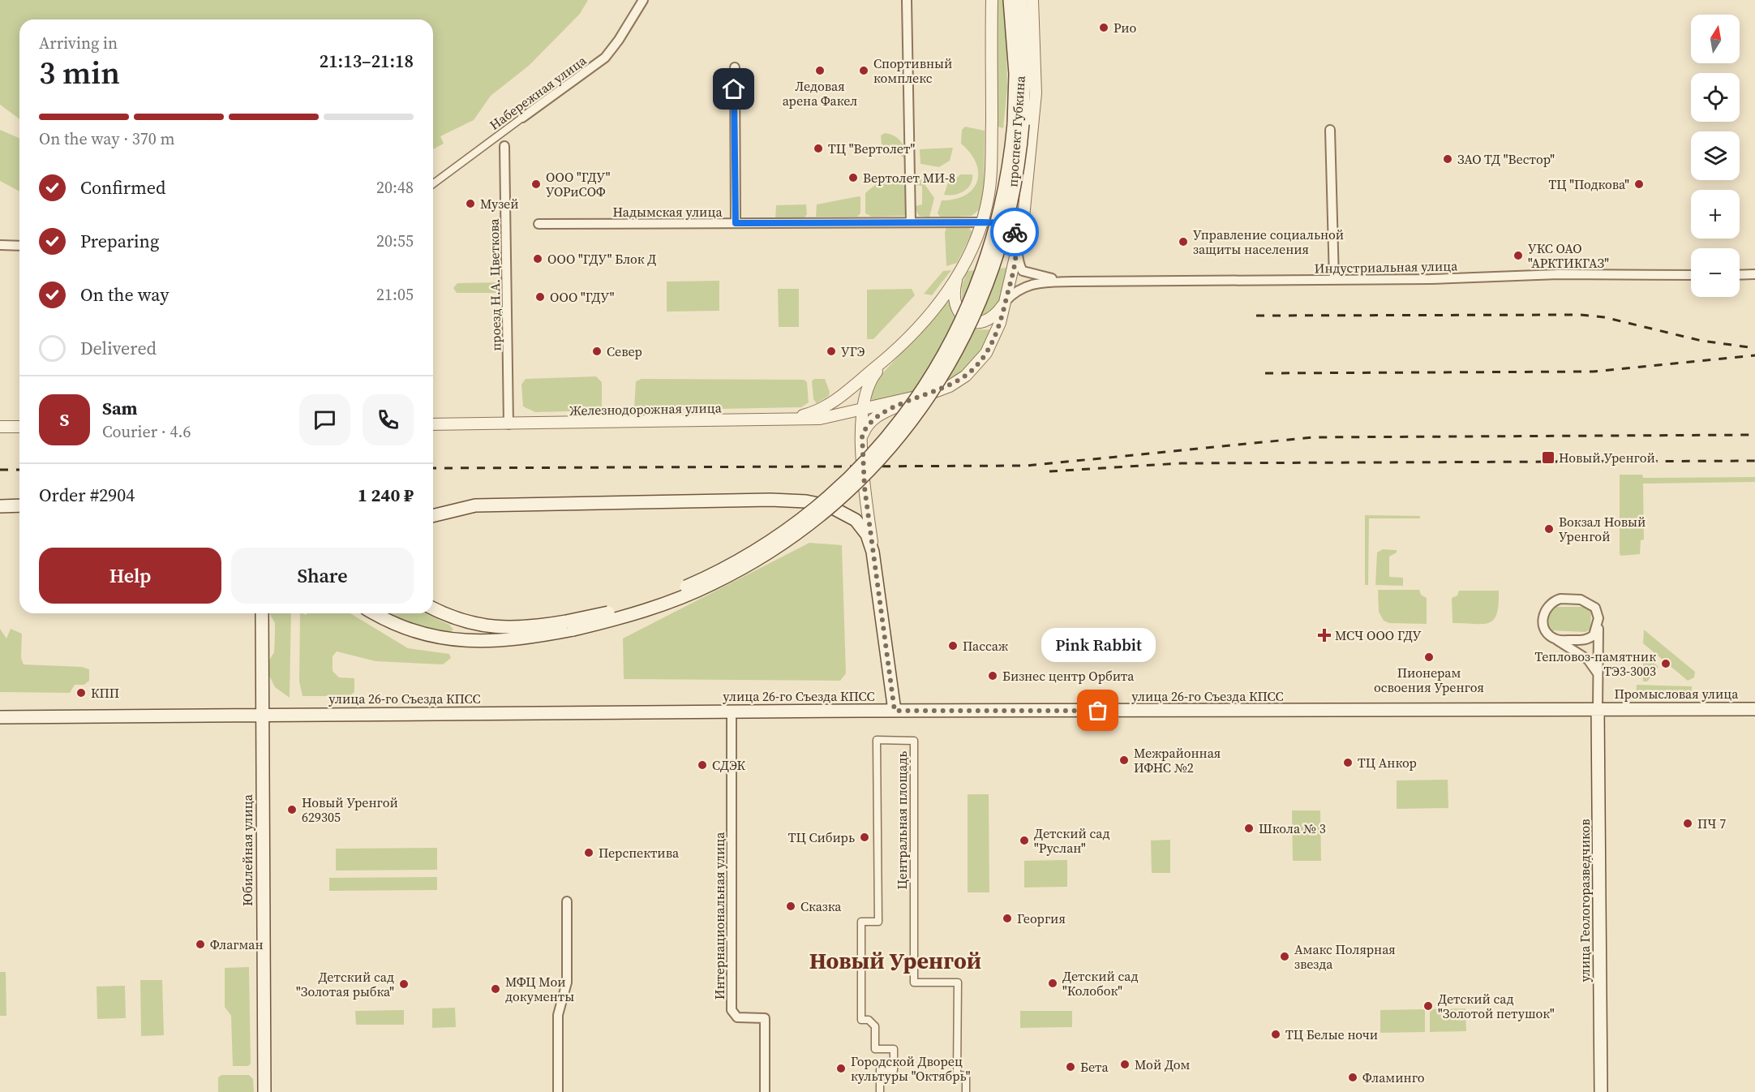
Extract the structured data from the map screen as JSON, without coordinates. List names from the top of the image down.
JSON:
{
  "streets": {
    "main road": [
      "Промысловая улица",
      "улица 26-го Съезда КПСС",
      "Юбилейная улица",
      "улица Геологоразведчиков"
    ],
    "street": [
      "Набережная улица",
      "проспект Губкина",
      "Надымская улица",
      "Индустриальная улица",
      "проезд Н.А. Цветкова",
      "Железнодорожная улица",
      "Центральная площадь",
      "Интернациональная улица"
    ]
  },
  "crossings": [
    ["проспект Губкина", "Надымская улица"],
    ["проспект Губкина", "Индустриальная улица"],
    ["проспект Губкина", "Железнодорожная улица"],
    ["Надымская улица", "Индустриальная улица"],
    ["проезд Н.А. Цветкова", "Железнодорожная улица"],
    ["Промысловая улица", "улица 26-го Съезда КПСС"],
    ["Промысловая улица", "улица Геологоразведчиков"],
    ["улица 26-го Съезда КПСС", "Юбилейная улица"],
    ["улица 26-го Съезда КПСС", "улица Геологоразведчиков"],
    ["улица 26-го Съезда КПСС", "Интернациональная улица"]
  ],
  "districts": ["Новый Уренгой"],
  "places": {
    "other": [
      "Рио",
      "Ледовая арена Факел",
      "Спортивный комплекс",
      "ТЦ \"Вертолет\"",
      "ЗАО ТД \"Вестор\"",
      "Вертолет МИ-8",
      "ООО \"ГДУ\" УОРиСОФ",
      "ТЦ \"Подкова\"",
      "Музей",
      "Управление социальной защиты населения",
      "УКС ОАО \"АРКТИКГАЗ\"",
      "ООО \"ГДУ\" Блок Д",
      "ООО \"ГДУ\"",
      "Север",
      "УГЭ",
      "Вокзал Новый Уренгой",
      "Пассаж",
      "Пионерам освоения Уренгоя",
      "Тепловоз-памятник ТЭ3-3003",
      "Бизнес центр Орбита",
      "КПП",
      "Pink Rabbit",
      "Межрайонная ИФНС №2",
      "ТЦ Анкор",
      "СДЭК",
      "Новый Уренгой 629305",
      "ПЧ 7",
      "Школа № 3",
      "ТЦ Сибирь",
      "Детский сад \"Руслан\"",
      "Перспектива",
      "Сказка",
      "Георгия",
      "Флагман",
      "Амакс Полярная звезда",
      "Детский сад \"Колобок\"",
      "Детский сад \"Золотая рыбка\"",
      "МФЦ Мои документы",
      "Детский сад \"Золотой петушок\"",
      "ТЦ Белые ночи",
      "Мой Дом",
      "Бета",
      "Городской Дворец культуры \"Октябрь\"",
      "Фламинго"
    ],
    "transit": ["Новый Уренгой"],
    "health": ["МСЧ ООО ГДУ"]
  },
  "north": "top",
  "page": {
    "map_buttons": ["+", "−"],
    "heading": ["3 min", "Arriving in", "21:13–21:18"],
    "panel": [
      "Sam",
      "Courier · 4.6",
      "Order #2904",
      "1 240 ₽"
    ],
    "bar": "On the way · 370 m",
    "list": [
      ["Confirmed", "20:48"],
      ["Preparing", "20:55"],
      ["On the way", "21:05"],
      "Delivered"
    ],
    "round": "S",
    "buttons": ["Help", "Share"],
    "bubble": "Pink Rabbit"
  }
}
